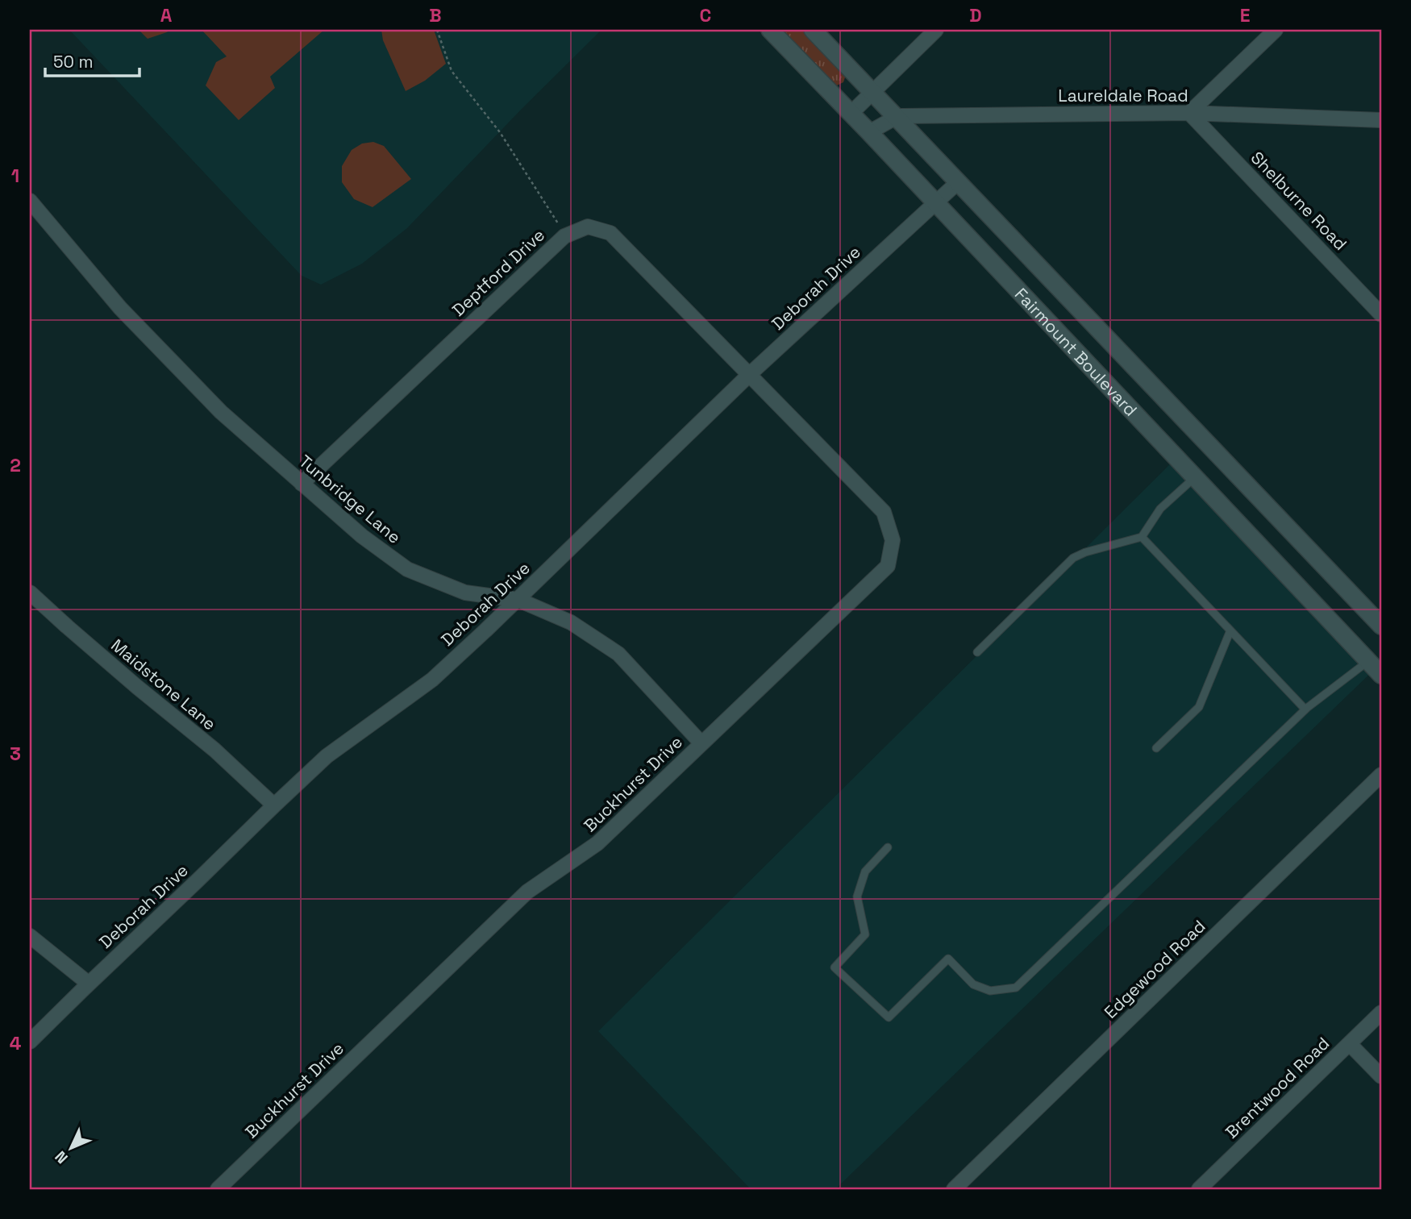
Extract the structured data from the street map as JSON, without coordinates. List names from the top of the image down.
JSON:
{
  "streets": {
    "main road": ["Fairmount Boulevard"],
    "street": [
      "Laureldale Road",
      "Shelburne Road",
      "Deptford Drive",
      "Deborah Drive",
      "Tunbridge Lane",
      "Maidstone Lane",
      "Buckhurst Drive",
      "Edgewood Road",
      "Brentwood Road"
    ]
  },
  "crossings": [
    ["Laureldale Road", "Shelburne Road"],
    ["Laureldale Road", "Fairmount Boulevard"],
    ["Deptford Drive", "Deborah Drive"],
    ["Deptford Drive", "Tunbridge Lane"],
    ["Deptford Drive", "Buckhurst Drive"],
    ["Deborah Drive", "Fairmount Boulevard"],
    ["Deborah Drive", "Tunbridge Lane"],
    ["Deborah Drive", "Maidstone Lane"],
    ["Deborah Drive", "Buckhurst Drive"],
    ["Tunbridge Lane", "Buckhurst Drive"]
  ],
  "scale_bar": "50 m",
  "north": "bottom left",
  "grid": {
    "columns": [
      "A",
      "B",
      "C",
      "D",
      "E"
    ],
    "rows": [
      "1",
      "2",
      "3",
      "4"
    ]
  }
}
